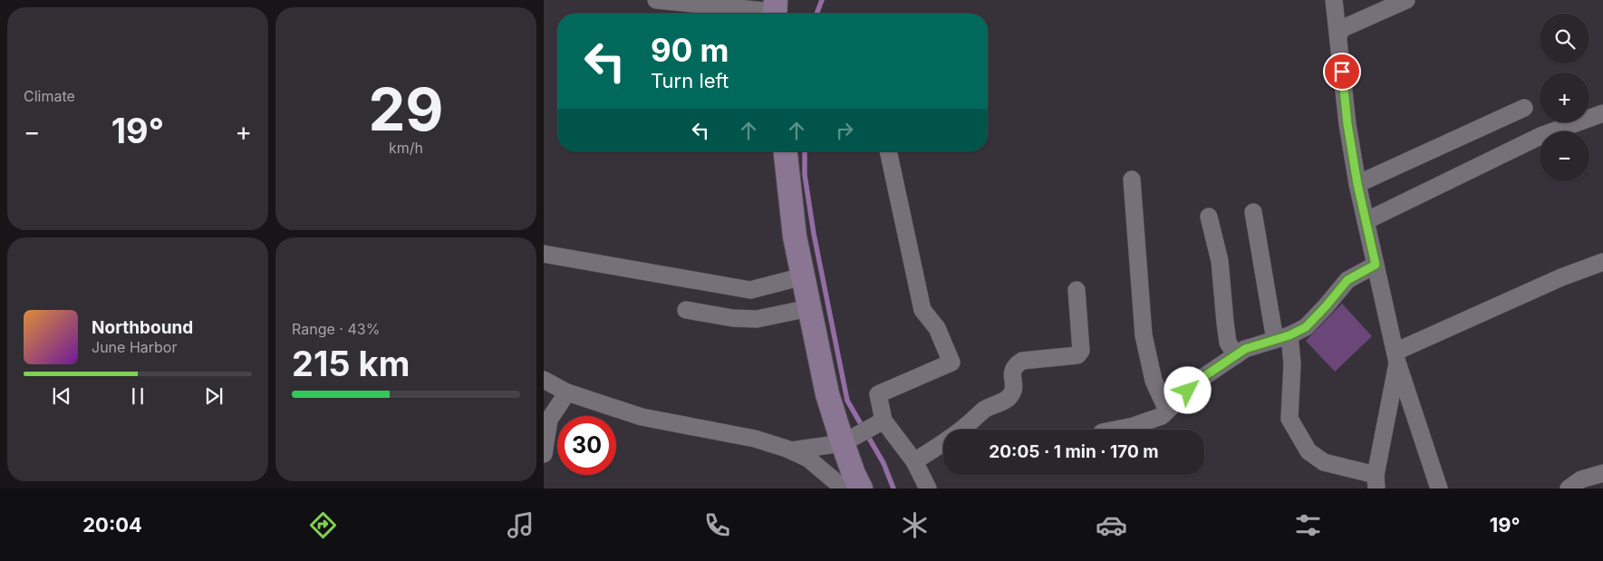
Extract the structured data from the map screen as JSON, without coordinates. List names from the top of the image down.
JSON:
{
  "page": {
    "tile": [
      "Climate",
      ["29", "km/h"],
      ["Range · 43%", "215 km"]
    ],
    "map_buttons": ["+", "−"],
    "turn": ["90 m", "Turn left"],
    "heat": ["−", "19°", "+"],
    "song": ["Northbound", "June Harbor"],
    "limit": "30",
    "trip": "20:05 · 1 min · 170 m",
    "tabs": ["20:04", "19°"]
  }
}
